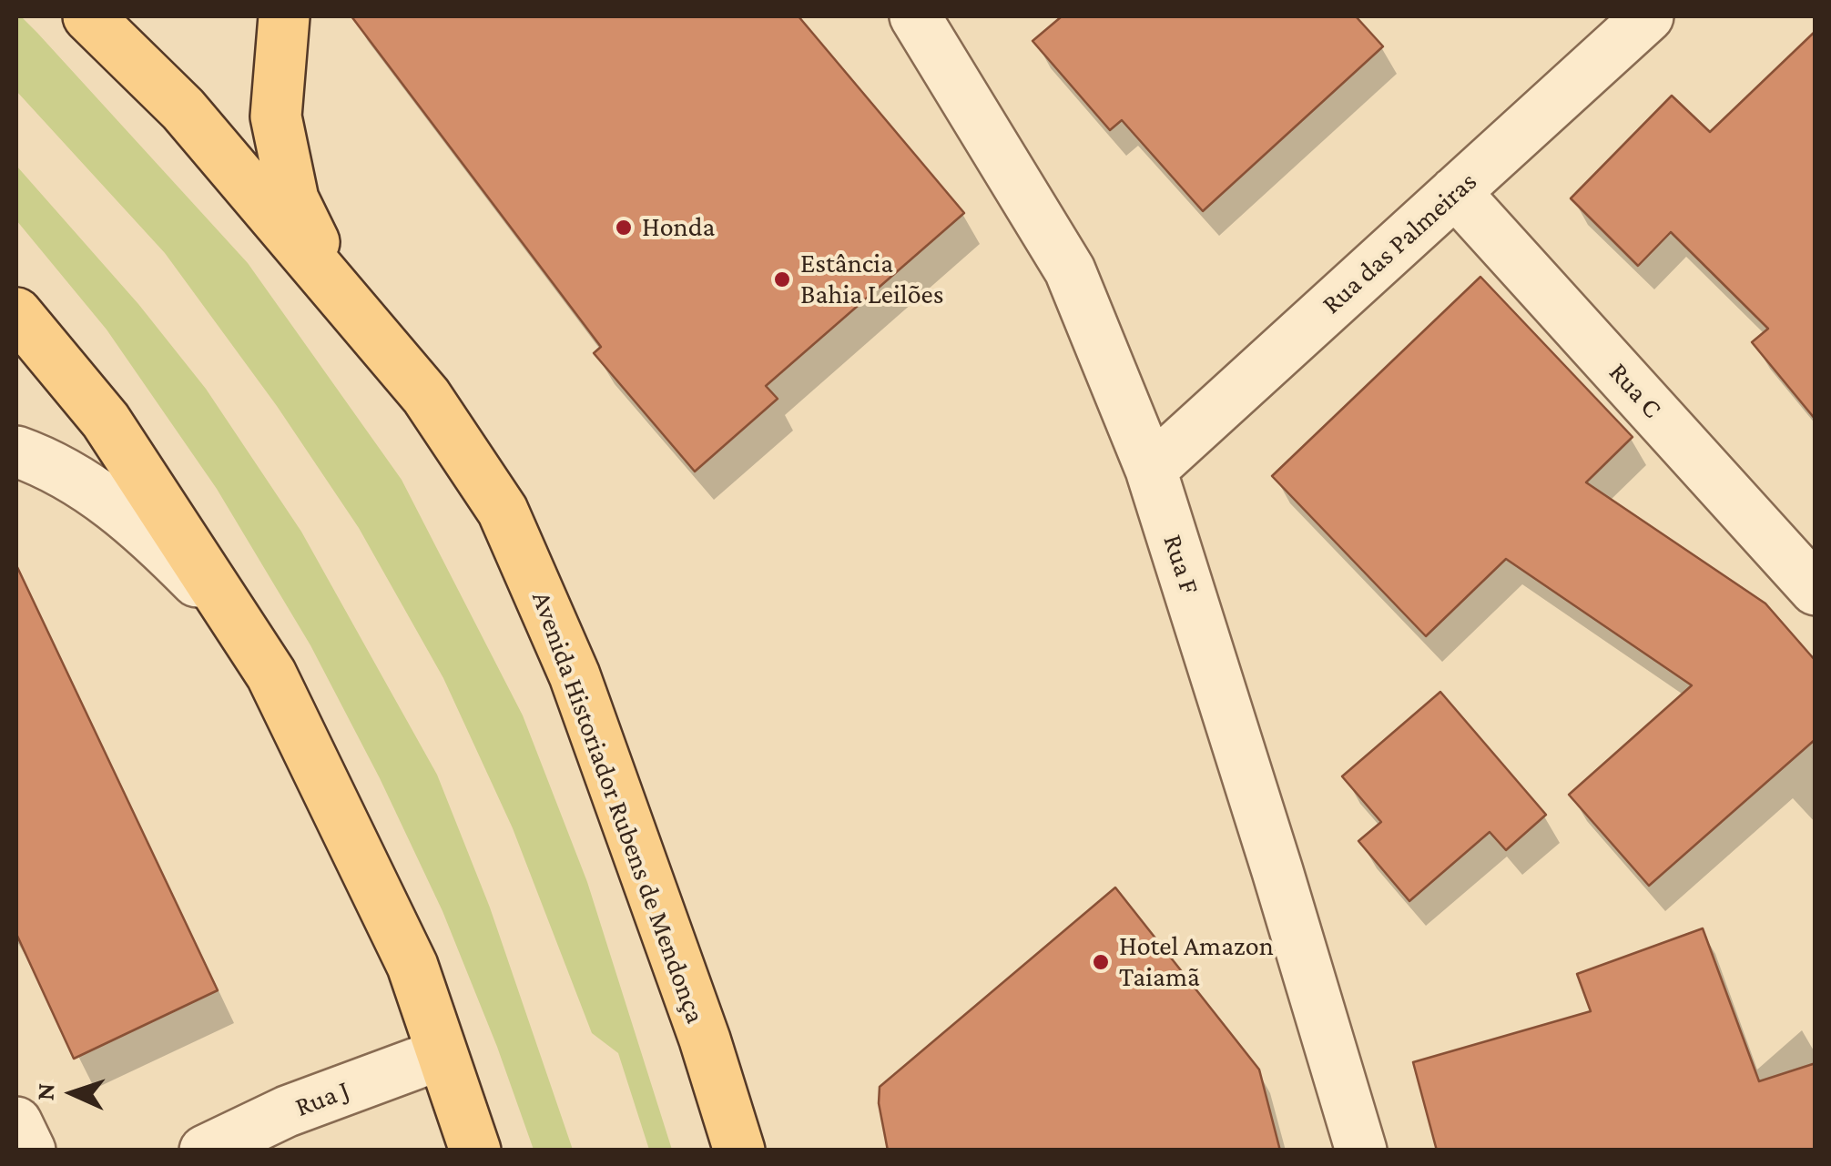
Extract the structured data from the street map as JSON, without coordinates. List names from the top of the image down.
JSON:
{
  "streets": {
    "main road": ["Avenida Historiador Rubens de Mendonça"],
    "street": [
      "Rua das Palmeiras",
      "Rua C",
      "Rua F",
      "Rua J"
    ]
  },
  "crossings": [
    ["Rua das Palmeiras", "Rua C"],
    ["Rua das Palmeiras", "Rua F"]
  ],
  "places": ["Honda", "Estância Bahia Leilões", "Hotel Amazon Taiamã"],
  "north": "left"
}
